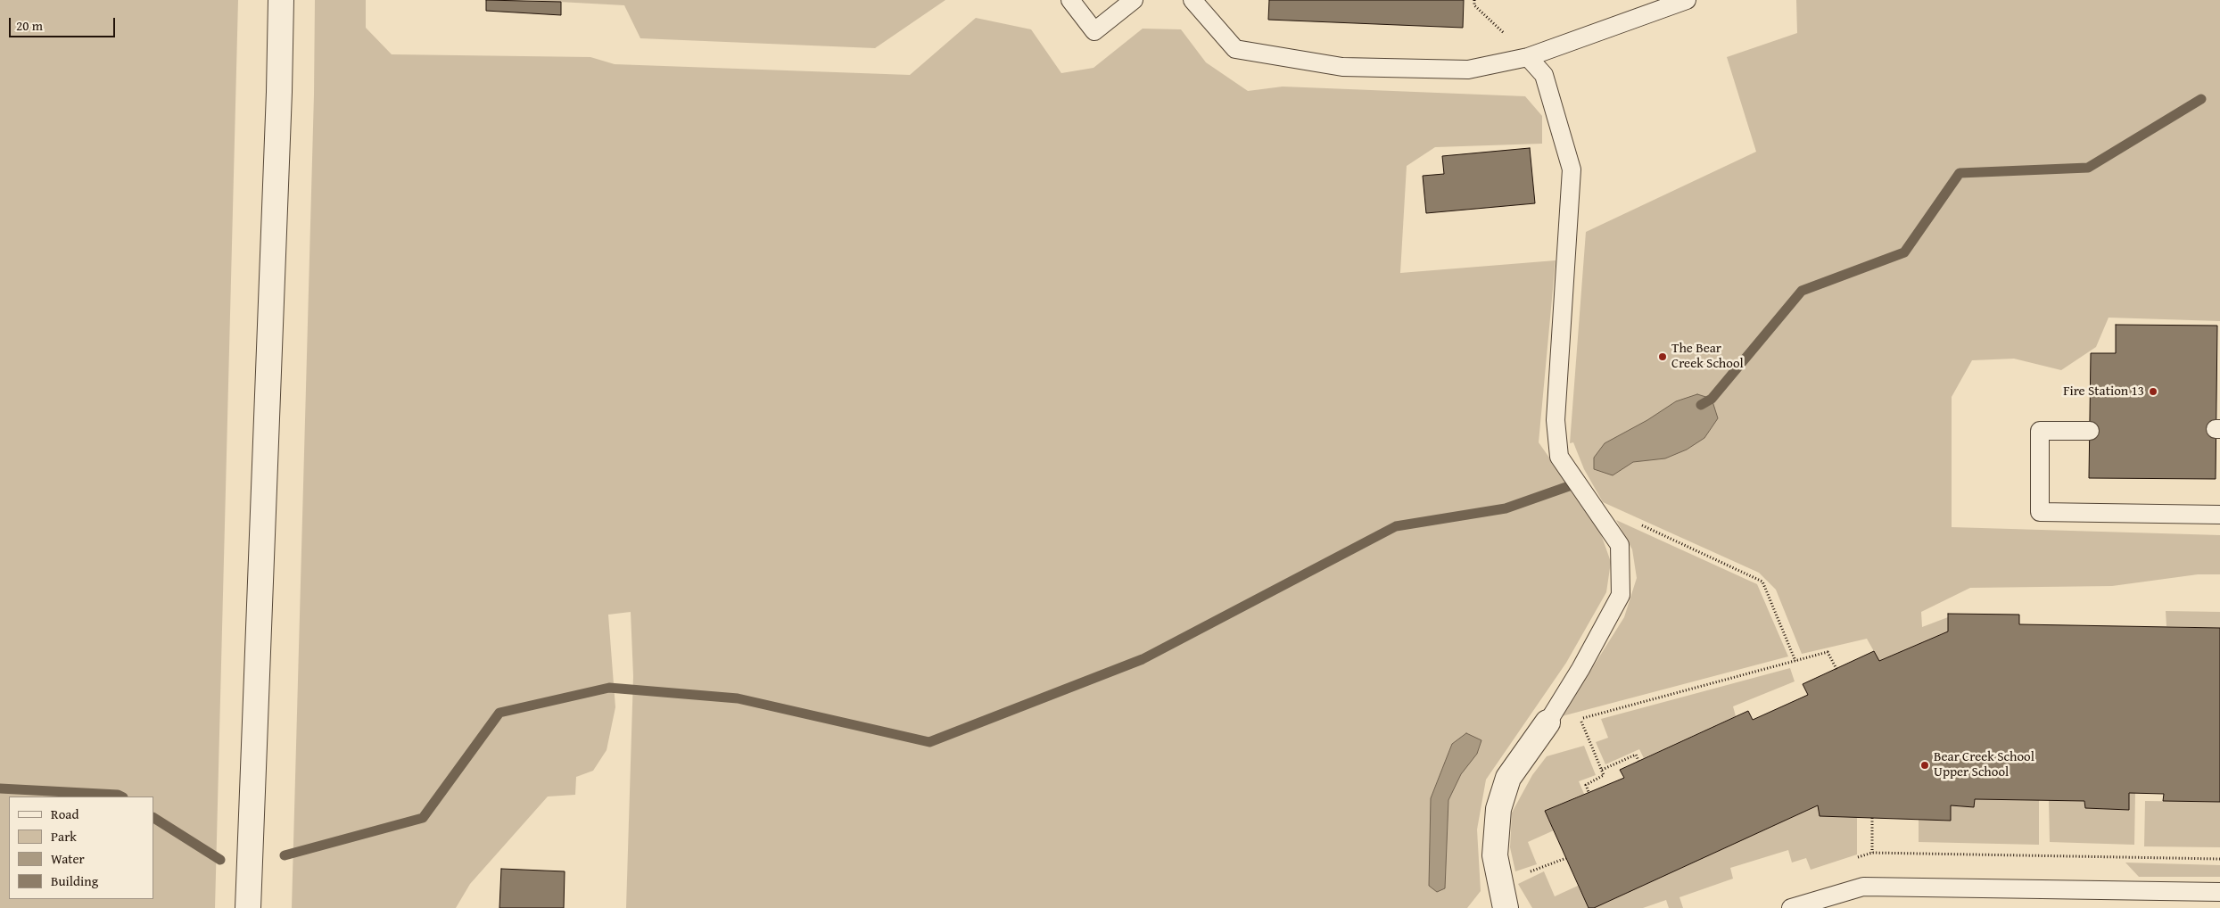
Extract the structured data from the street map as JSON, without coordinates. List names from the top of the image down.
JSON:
{
  "places": ["The Bear Creek School", "Fire Station 13", "Bear Creek School Upper School"],
  "legend": [
    "Road",
    "Park",
    "Water",
    "Building"
  ],
  "scale_bar": "20 m"
}
